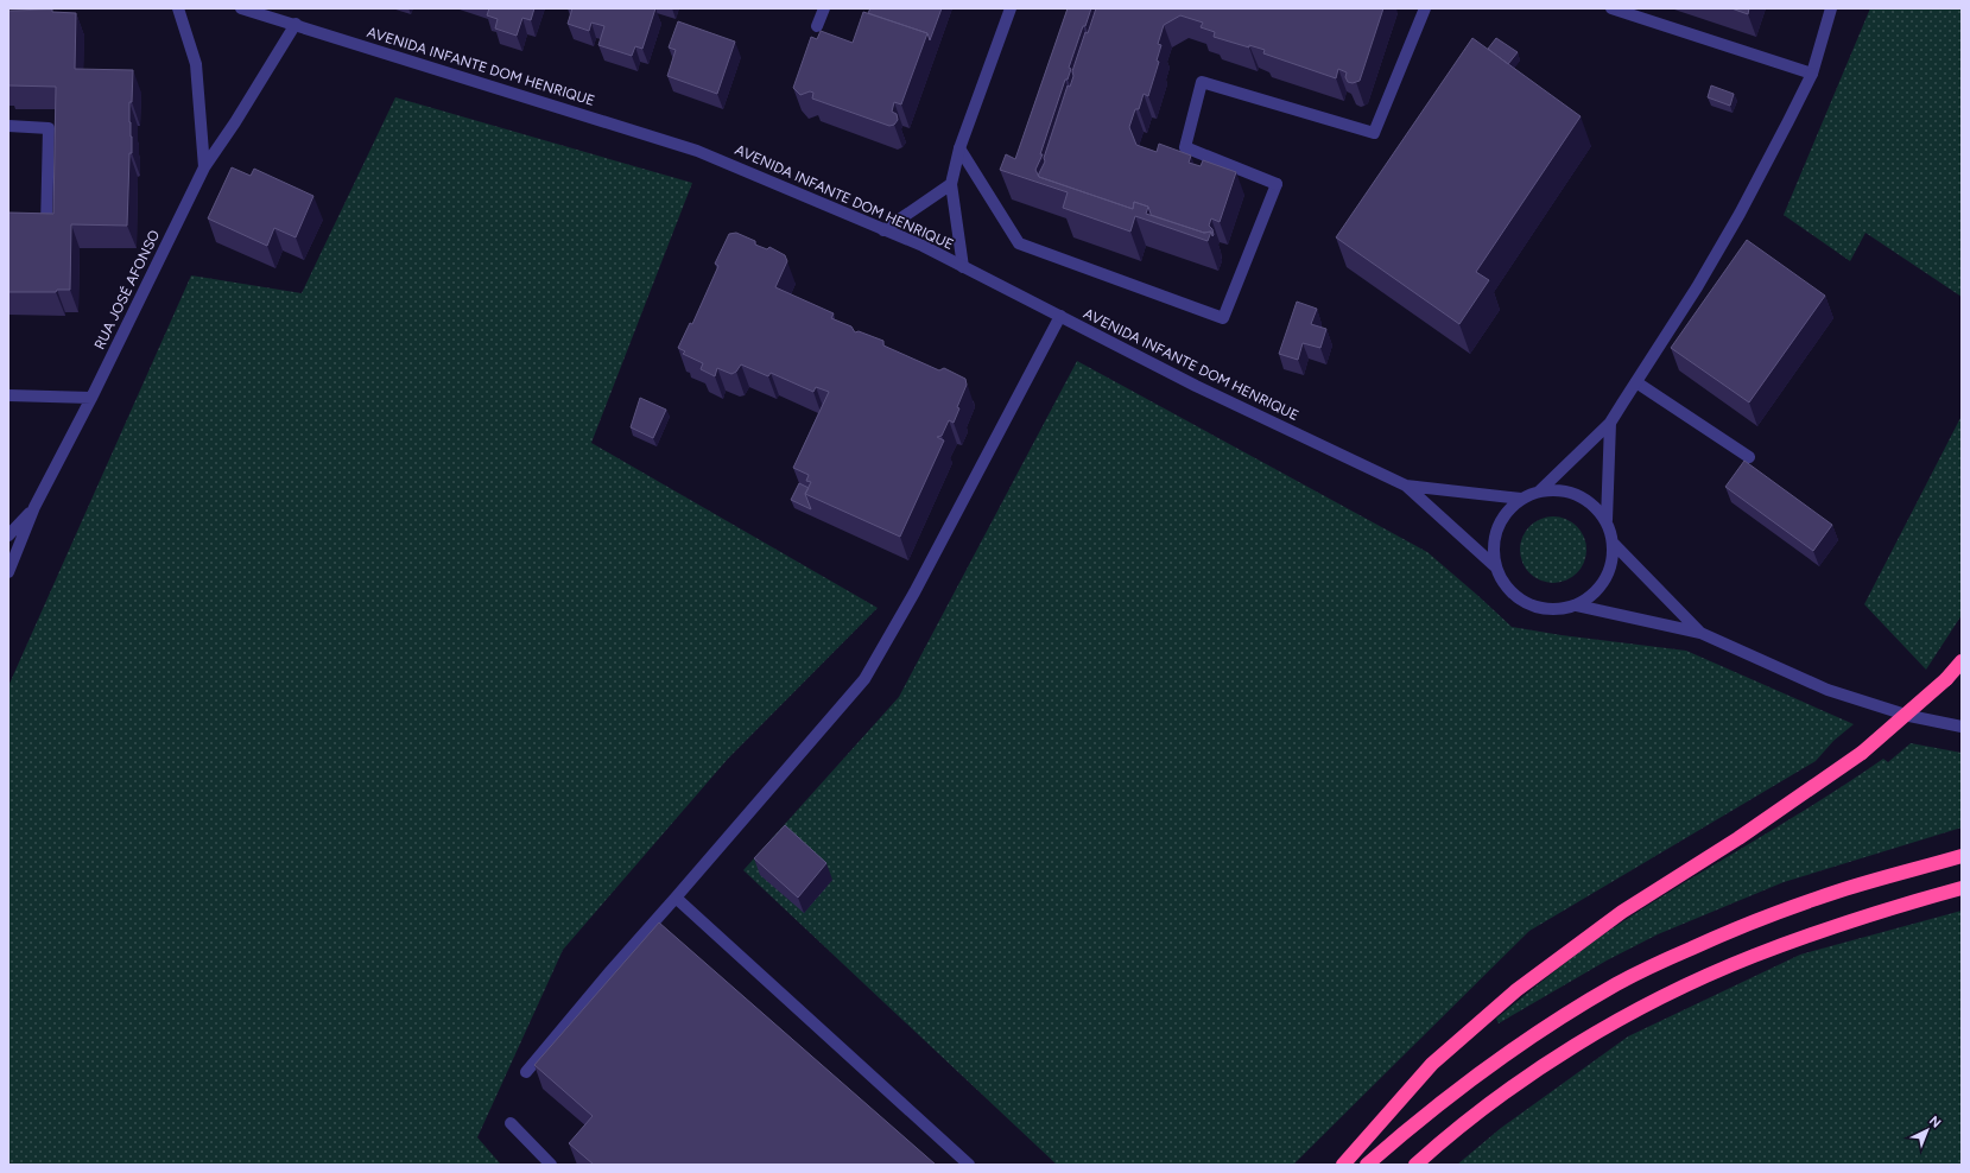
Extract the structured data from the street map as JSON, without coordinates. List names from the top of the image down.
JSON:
{
  "streets": {
    "street": ["AVENIDA INFANTE DOM HENRIQUE", "RUA JOSÉ AFONSO"]
  },
  "crossings": [
    ["AVENIDA INFANTE DOM HENRIQUE", "RUA JOSÉ AFONSO"]
  ],
  "north": "top right"
}
